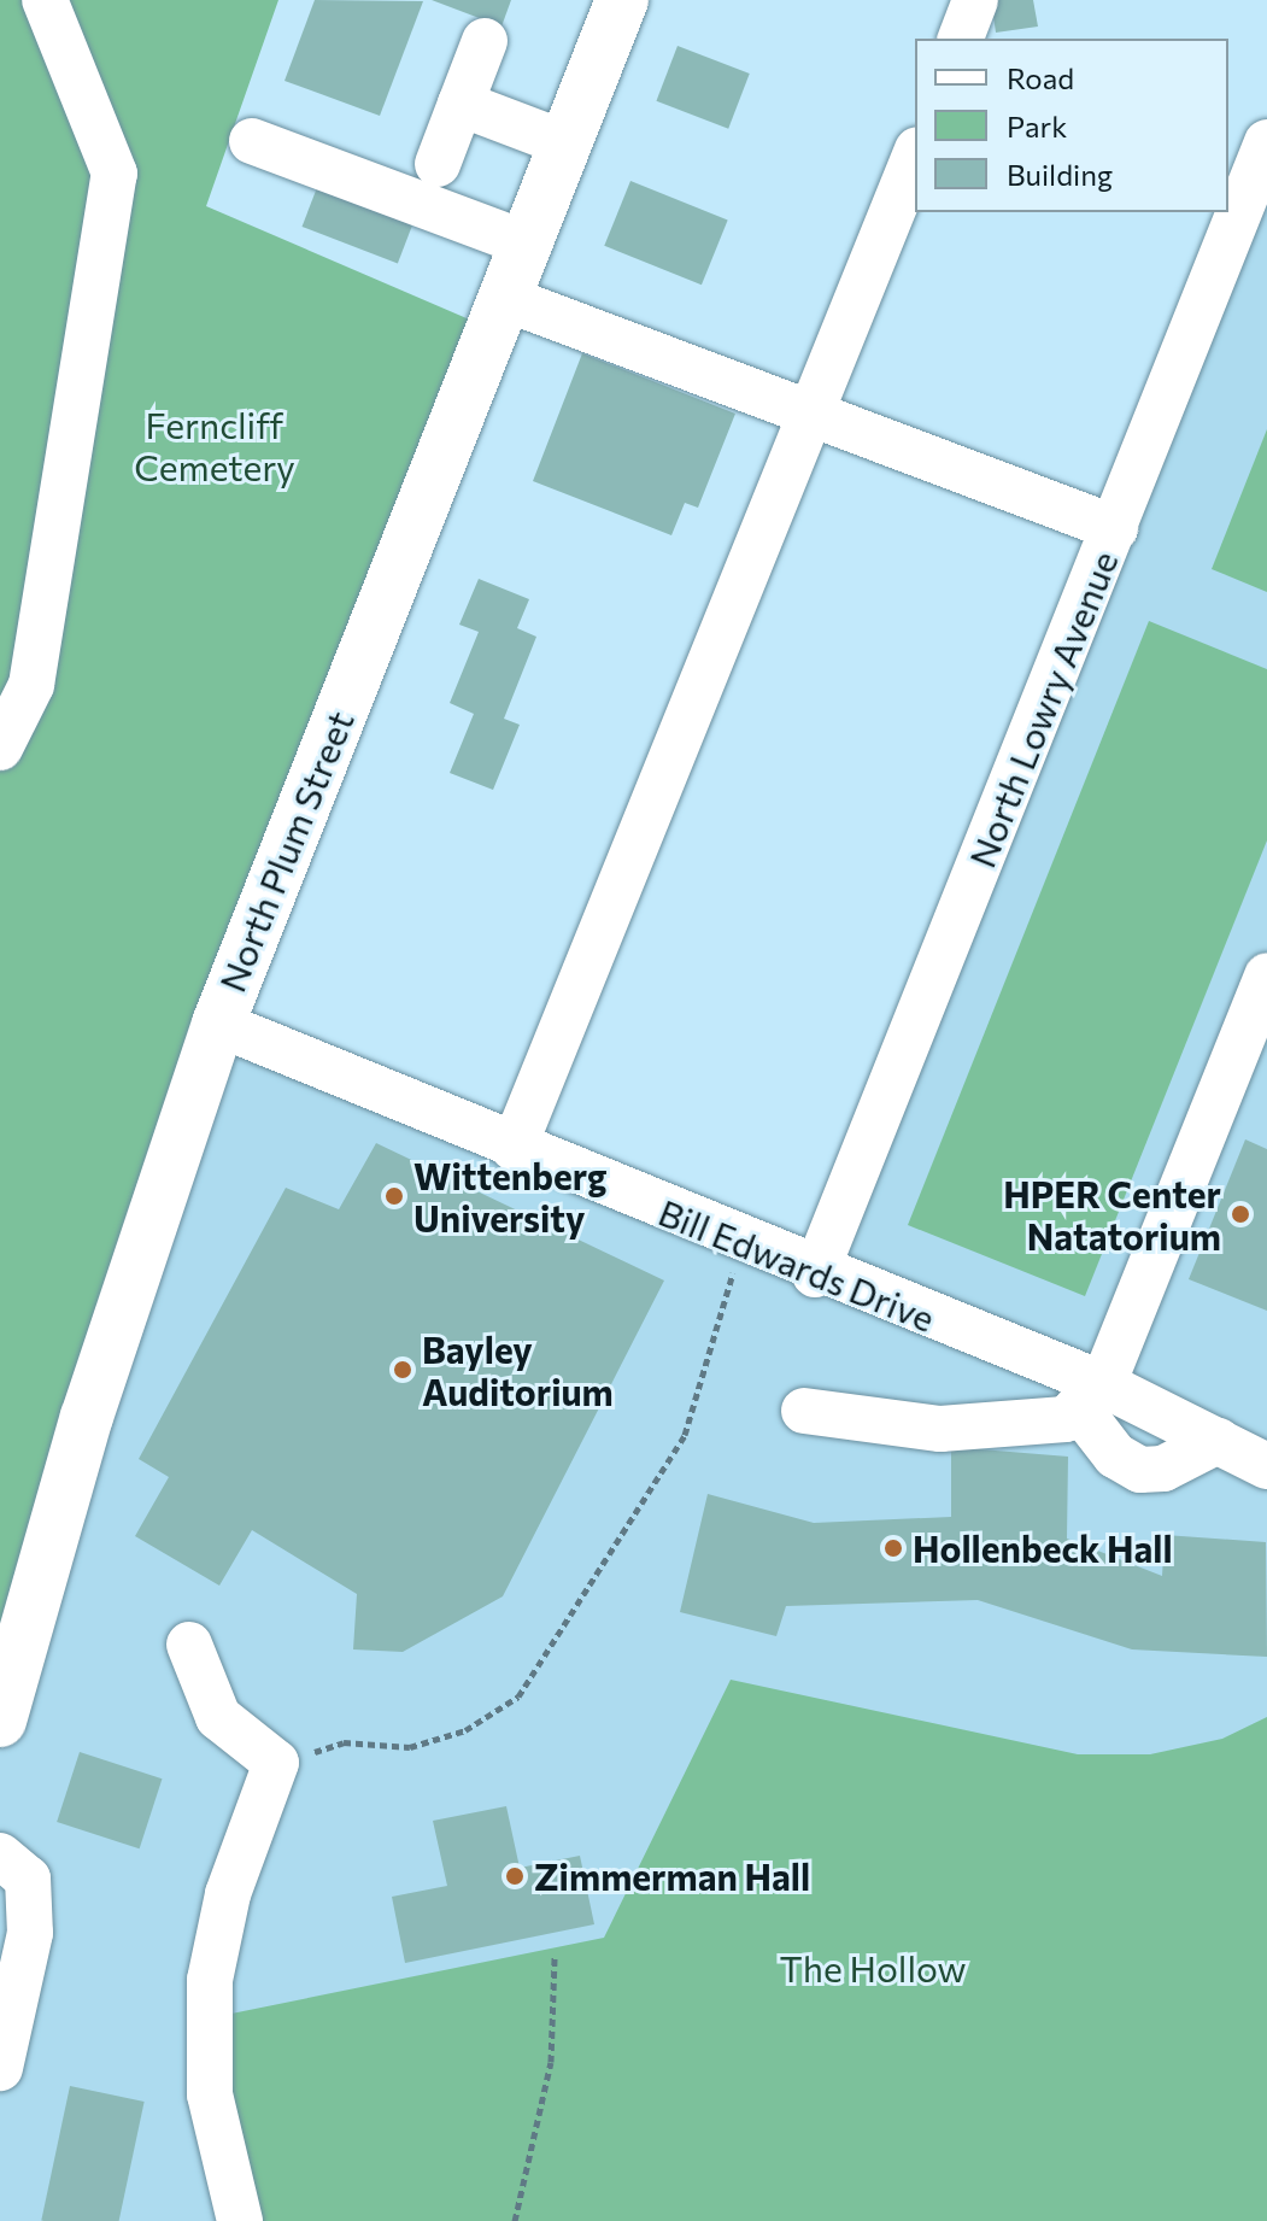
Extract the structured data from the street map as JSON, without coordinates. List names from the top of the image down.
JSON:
{
  "streets": {
    "main road": ["North Plum Street"],
    "street": ["North Lowry Avenue", "Bill Edwards Drive"]
  },
  "crossings": [
    ["North Lowry Avenue", "Bill Edwards Drive"],
    ["North Plum Street", "Bill Edwards Drive"]
  ],
  "parks": ["Ferncliff Cemetery", "The Hollow"],
  "places": [
    "Wittenberg University",
    "HPER Center Natatorium",
    "Bayley Auditorium",
    "Hollenbeck Hall",
    "Zimmerman Hall"
  ],
  "legend": ["Road", "Park", "Building"]
}
